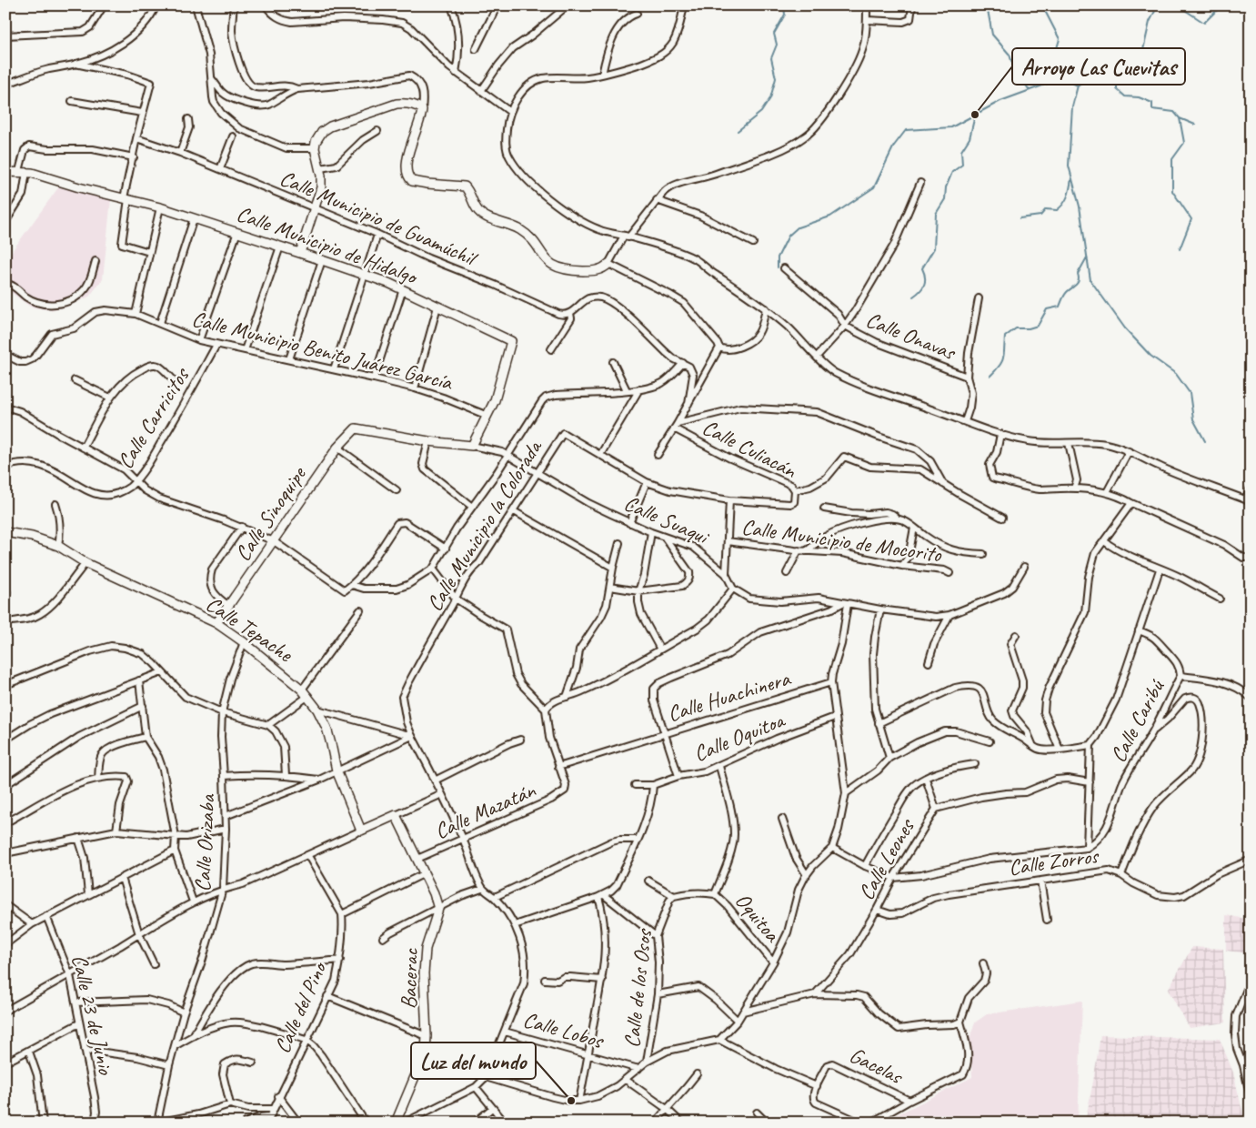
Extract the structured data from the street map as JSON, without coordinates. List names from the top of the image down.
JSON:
{
  "streets": {
    "street": [
      "Calle Municipio de Guamúchil",
      "Calle Municipio de Hidalgo",
      "Calle Onavas",
      "Calle Municipio Benito Juárez García",
      "Calle Carricitos",
      "Calle Culiacán",
      "Calle Sinoquipe",
      "Calle Suaqui",
      "Calle Municipio la Colorada",
      "Calle Municipio de Mocorito",
      "Calle Tepache",
      "Calle Huachinera",
      "Calle Caribú",
      "Calle Oquitoa",
      "Calle Mazatán",
      "Calle Orizaba",
      "Calle Leones",
      "Calle Zorros",
      "Oquitoa",
      "Bacerac",
      "Calle de los Osos",
      "Calle del Pino",
      "Calle 23 de Junio",
      "Calle Lobos",
      "Gacelas"
    ]
  },
  "crossings": [
    ["Calle Municipio de Hidalgo", "Calle Municipio Benito Juárez García"],
    ["Calle Municipio Benito Juárez García", "Calle Carricitos"],
    ["Calle Sinoquipe", "Calle Suaqui"],
    ["Calle Sinoquipe", "Calle Tepache"],
    ["Calle Suaqui", "Calle Municipio la Colorada"],
    ["Calle Municipio la Colorada", "Calle Mazatán"],
    ["Calle Tepache", "Calle Orizaba"],
    ["Calle Huachinera", "Calle Mazatán"],
    ["Calle Leones", "Calle Zorros"]
  ],
  "places": ["Arroyo Las Cuevitas", "Luz del mundo"]
}
